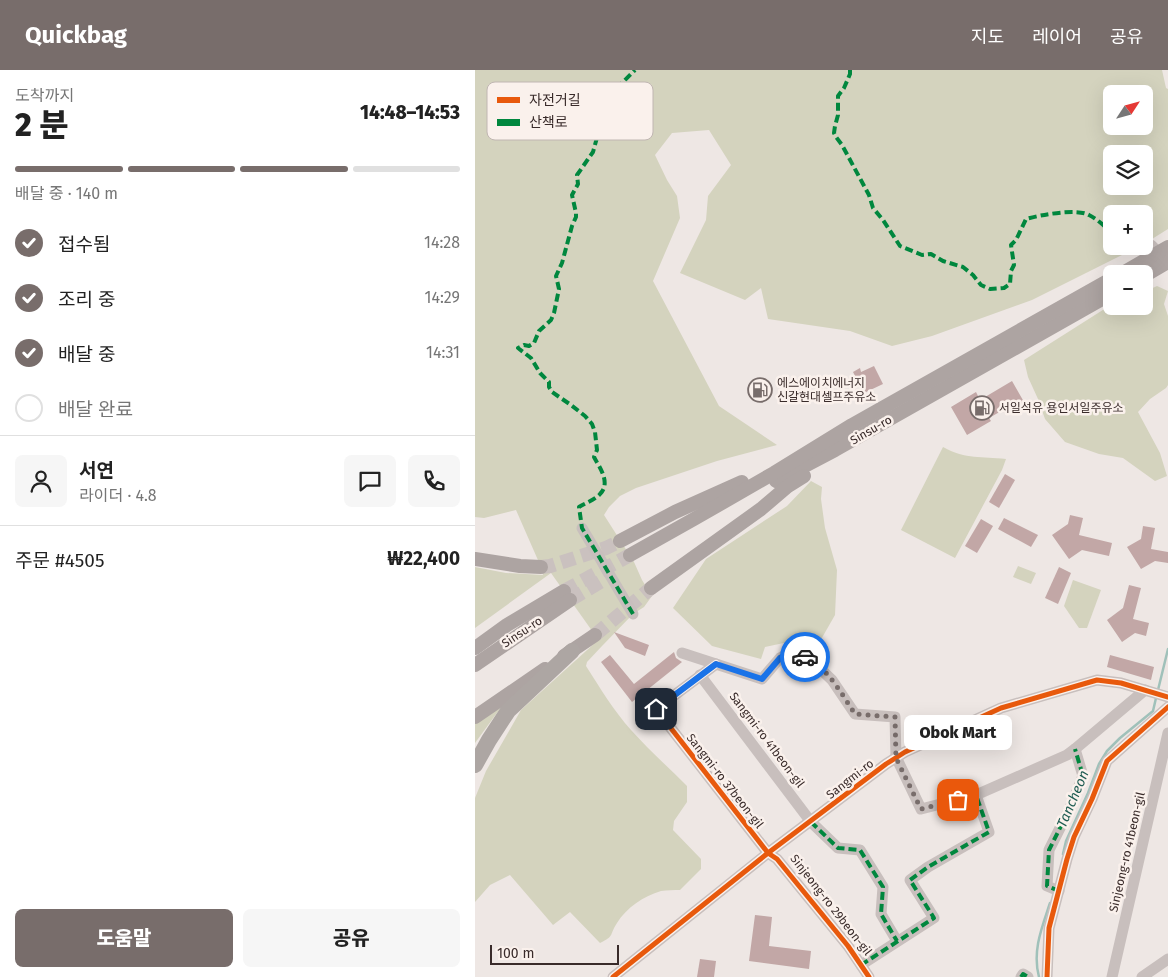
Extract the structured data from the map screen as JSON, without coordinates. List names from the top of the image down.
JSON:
{
  "streets": {
    "main road": ["Sinsu-ro"],
    "street": [
      "Sangmi-ro 41beon-gil",
      "Sangmi-ro",
      "Sangmi-ro 37beon-gil",
      "Sinjeong-ro 41beon-gil",
      "Sinjeong-ro 29beon-gil"
    ]
  },
  "crossings": [
    ["Sangmi-ro 41beon-gil", "Sangmi-ro"],
    ["Sangmi-ro 41beon-gil", "Sangmi-ro 37beon-gil"],
    ["Sangmi-ro", "Sangmi-ro 37beon-gil"],
    ["Sangmi-ro", "Sinjeong-ro 29beon-gil"],
    ["Sangmi-ro 37beon-gil", "Sinjeong-ro 29beon-gil"]
  ],
  "water": ["Tancheon"],
  "places": {
    "fuel station": ["에스에이치에너지 신갈현대셀프주유소", "서일석유 용인서일주유소"],
    "other": ["Obok Mart"]
  },
  "legend": ["자전거길", "산책로"],
  "scale_bar": "100 m",
  "north": "top right",
  "page": {
    "header": "Quickbag",
    "nav": ["지도", "레이어", "공유"],
    "heading": ["2 분", "도착까지", "14:48–14:53"],
    "panel": [
      "서연",
      "라이더 · 4.8",
      "주문 #4505",
      "₩22,400"
    ],
    "map_buttons": ["+", "−"],
    "bar": "배달 중 · 140 m",
    "list": [
      ["접수됨", "14:28"],
      ["조리 중", "14:29"],
      ["배달 중", "14:31"],
      "배달 완료"
    ],
    "bubble": "Obok Mart",
    "buttons": ["도움말", "공유"],
    "scale": "100 m"
  }
}
